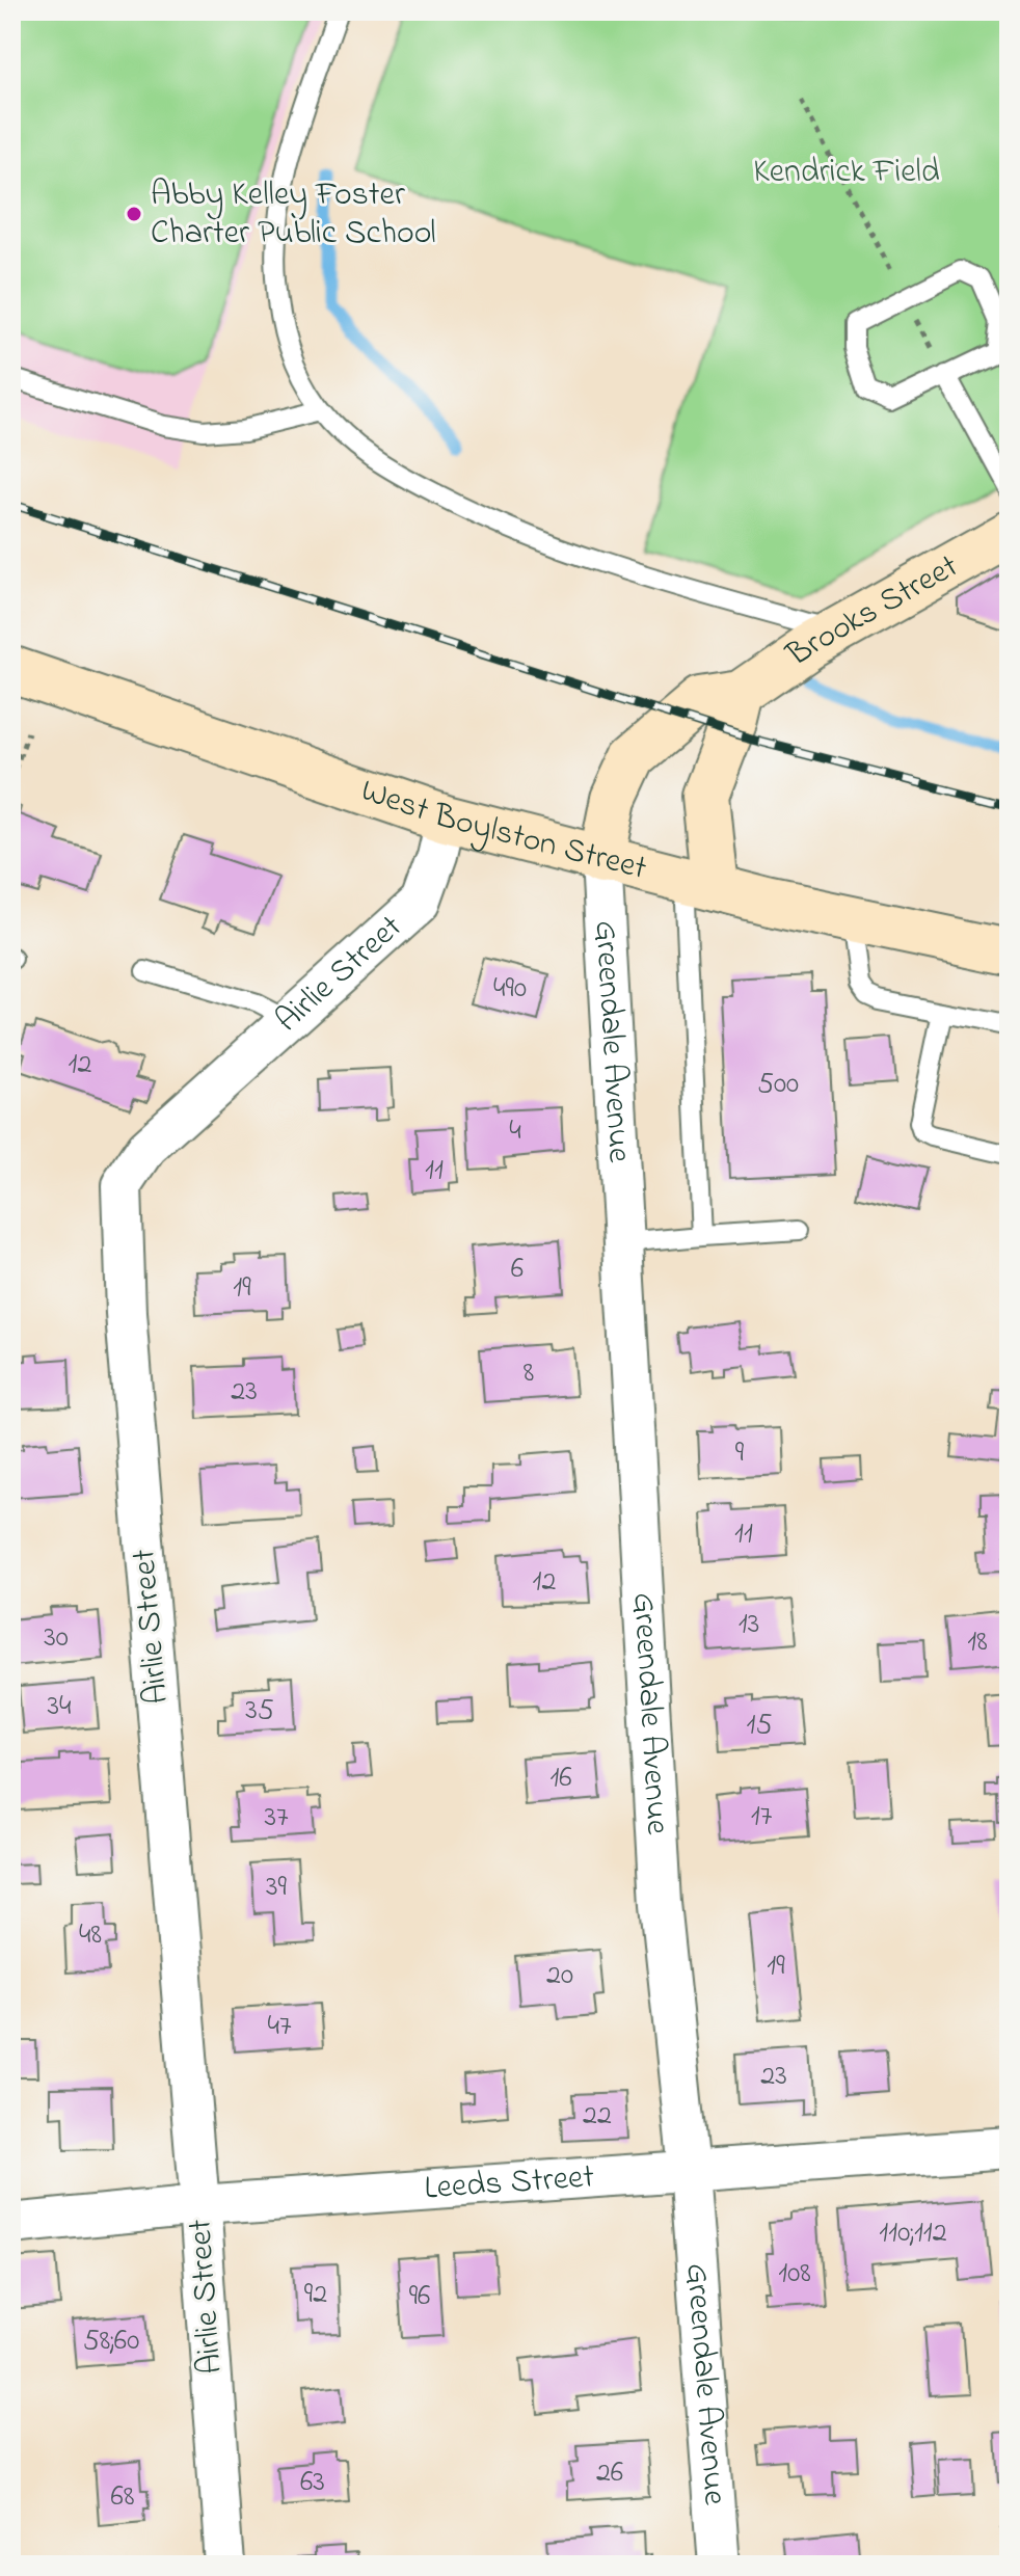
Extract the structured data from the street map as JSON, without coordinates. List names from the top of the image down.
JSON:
{
  "streets": {
    "main road": ["Brooks Street", "West Boylston Street"],
    "street": ["Airlie Street", "Greendale Avenue", "Leeds Street"]
  },
  "crossings": [
    ["Brooks Street", "West Boylston Street"],
    ["Brooks Street", "Greendale Avenue"],
    ["West Boylston Street", "Airlie Street"],
    ["West Boylston Street", "Greendale Avenue"],
    ["Airlie Street", "Leeds Street"],
    ["Greendale Avenue", "Leeds Street"]
  ],
  "parks": ["Kendrick Field"],
  "places": ["Abby Kelley Foster Charter Public School"],
  "house_numbers": [
    "490",
    "12",
    "500",
    "4",
    "11",
    "6",
    "19",
    "8",
    "23",
    "9",
    "11",
    "12",
    "13",
    "30",
    "18",
    "34",
    "35",
    "15",
    "16",
    "17",
    "37",
    "39",
    "48",
    "19",
    "20",
    "47",
    "23",
    "22",
    "110;112",
    "108",
    "92",
    "96",
    "58;60",
    "26",
    "63",
    "68"
  ]
}
